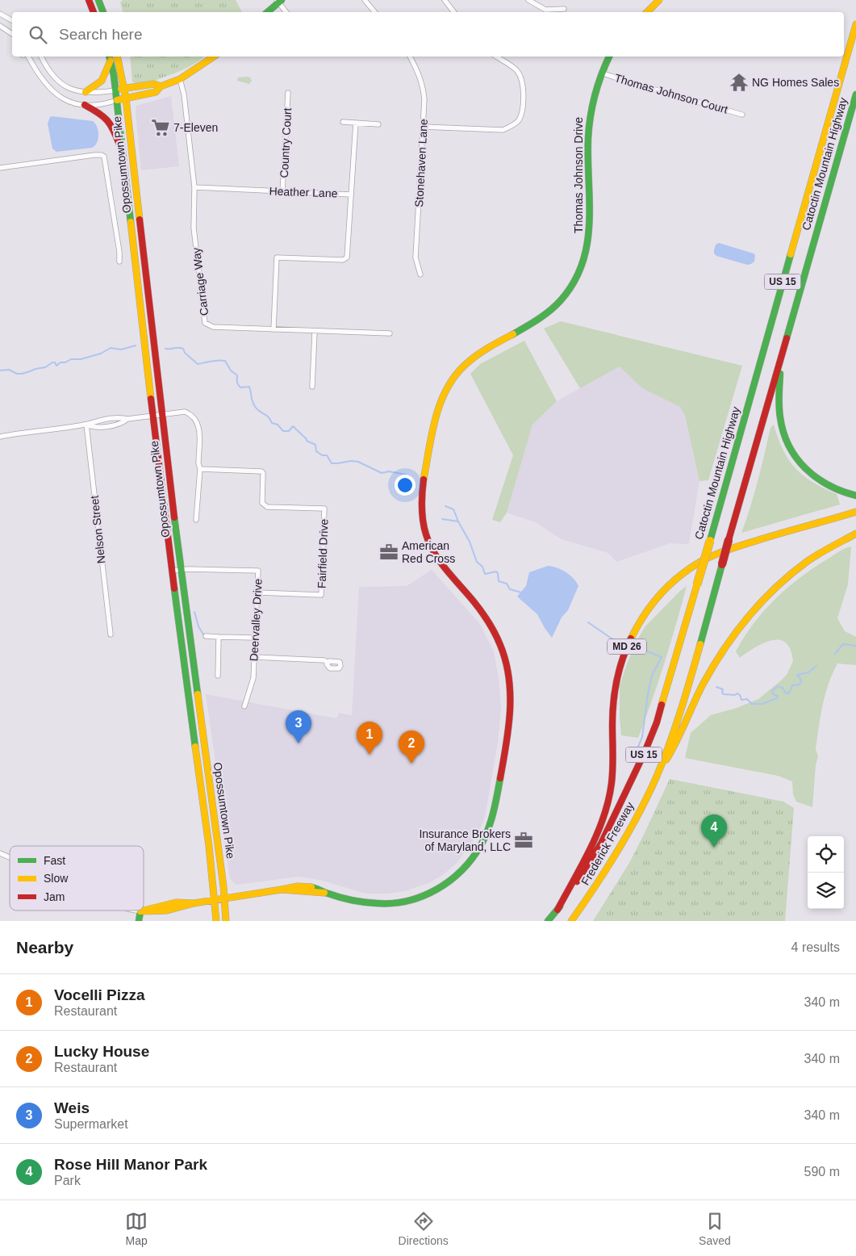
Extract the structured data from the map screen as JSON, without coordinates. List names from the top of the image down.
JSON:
{
  "streets": {
    "main road": [
      "Catoctin Mountain Highway",
      "Opossumtown Pike",
      "Thomas Johnson Drive",
      "US 15",
      "MD 26",
      "Frederick Freeway"
    ],
    "street": [
      "Thomas Johnson Court",
      "Country Court",
      "Stonehaven Lane",
      "Heather Lane",
      "Carriage Way",
      "Nelson Street",
      "Fairfield Drive",
      "Deervalley Drive"
    ]
  },
  "crossings": [
    ["Thomas Johnson Court", "Thomas Johnson Drive"],
    ["Country Court", "Heather Lane"],
    ["Catoctin Mountain Highway", "US 15"],
    ["Catoctin Mountain Highway", "MD 26"],
    ["Catoctin Mountain Highway", "Frederick Freeway"],
    ["Opossumtown Pike", "Thomas Johnson Drive"],
    ["Opossumtown Pike", "Deervalley Drive"],
    ["Heather Lane", "Carriage Way"],
    ["US 15", "MD 26"],
    ["Fairfield Drive", "Deervalley Drive"]
  ],
  "places": {
    "temple": ["NG Homes Sales"],
    "supermarket": ["7-Eleven"],
    "office": ["American Red Cross", "Insurance Brokers of Maryland, LLC"]
  },
  "legend": ["Fast", "Slow", "Jam"],
  "page": {
    "search": "Search here",
    "pins": [
      "3",
      "1",
      "2",
      "4"
    ],
    "heading": ["Nearby", "4 results"],
    "list": [
      {
        "mark": "1",
        "name": "Vocelli Pizza",
        "note": "Restaurant",
        "value": "340 m"
      },
      {
        "mark": "2",
        "name": "Lucky House",
        "note": "Restaurant",
        "value": "340 m"
      },
      {
        "mark": "3",
        "name": "Weis",
        "note": "Supermarket",
        "value": "340 m"
      },
      {
        "mark": "4",
        "name": "Rose Hill Manor Park",
        "note": "Park",
        "value": "590 m"
      }
    ],
    "nav": ["Map", "Directions", "Saved"]
  }
}
